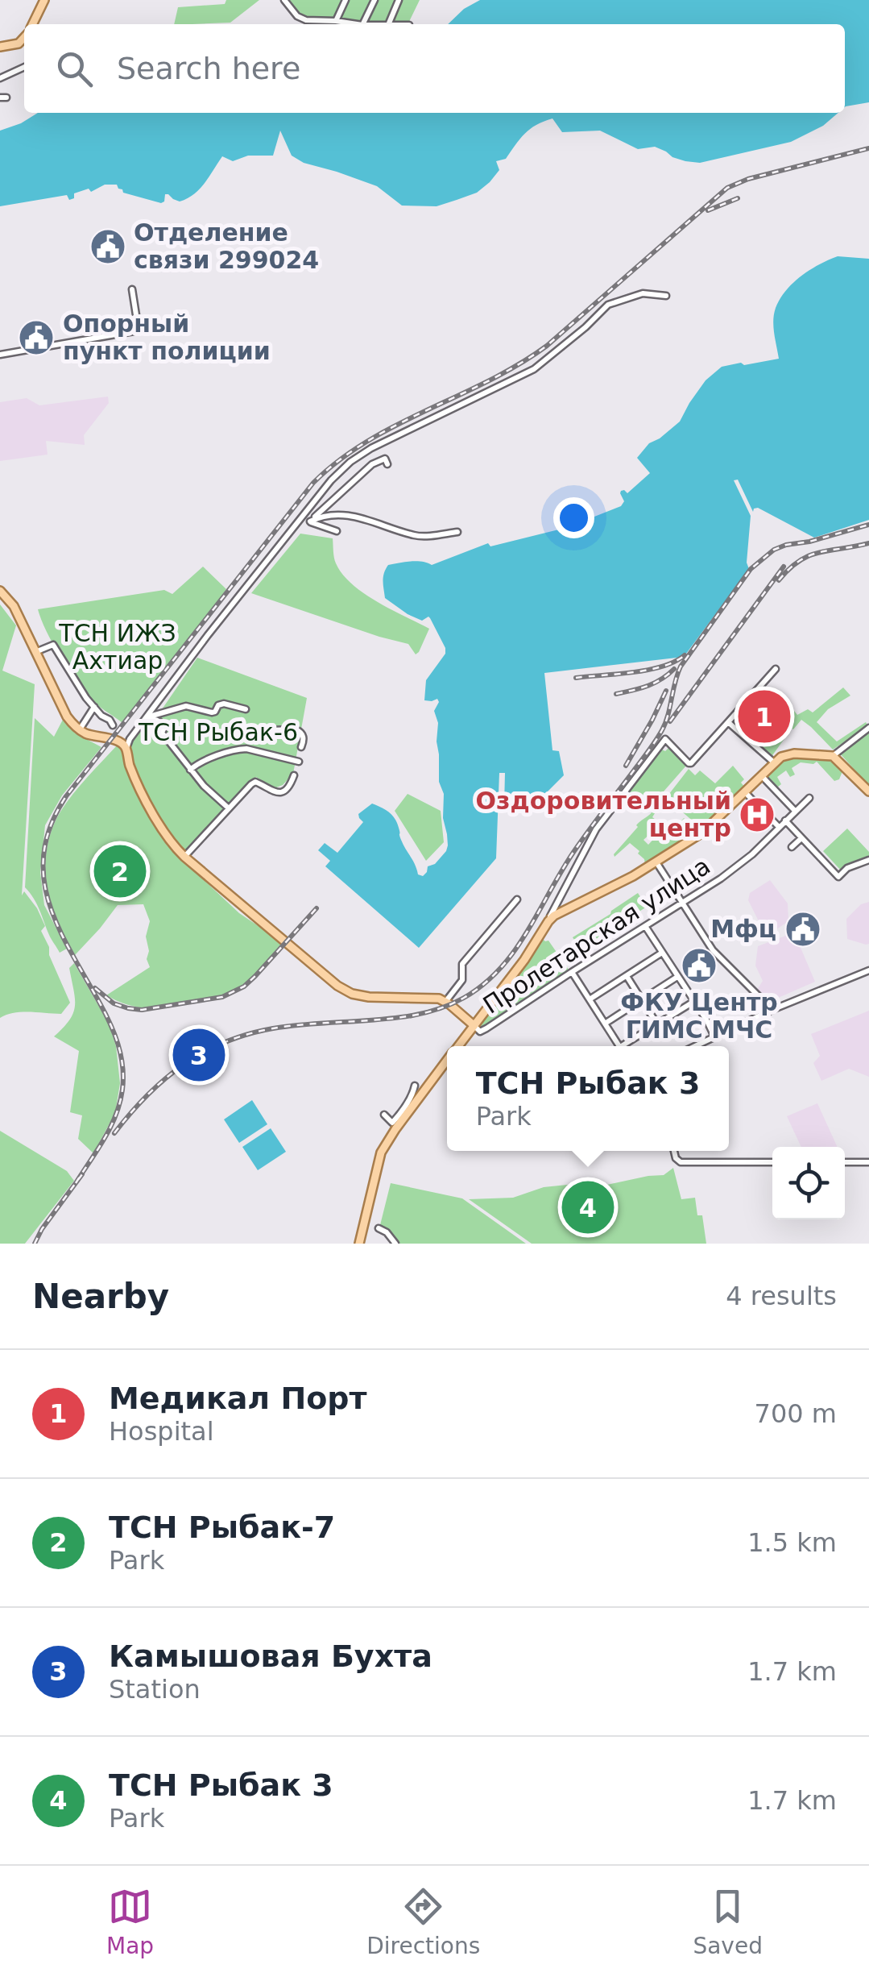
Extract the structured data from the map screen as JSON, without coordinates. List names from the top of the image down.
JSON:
{
  "streets": {
    "street": ["Пролетарская улица"]
  },
  "parks": ["ТСН ИЖЗ Ахтиар", "ТСН Рыбак-6"],
  "places": {
    "public building": [
      "Отделение связи 299024",
      "Опорный пункт полиции",
      "Мфц",
      "ФКУ Центр ГИМС МЧС"
    ],
    "hospital": ["Оздоровительный центр"]
  },
  "page": {
    "search": "Search here",
    "pins": [
      "1",
      "2",
      "3",
      "4"
    ],
    "popup": ["ТСН Рыбак 3", "Park"],
    "heading": ["Nearby", "4 results"],
    "list": [
      {
        "mark": "1",
        "name": "Медикал Порт",
        "note": "Hospital",
        "value": "700 m"
      },
      {
        "mark": "2",
        "name": "ТСН Рыбак-7",
        "note": "Park",
        "value": "1.5 km"
      },
      {
        "mark": "3",
        "name": "Камышовая Бухта",
        "note": "Station",
        "value": "1.7 km"
      },
      {
        "mark": "4",
        "name": "ТСН Рыбак 3",
        "note": "Park",
        "value": "1.7 km"
      }
    ],
    "nav": ["Map", "Directions", "Saved"]
  }
}
